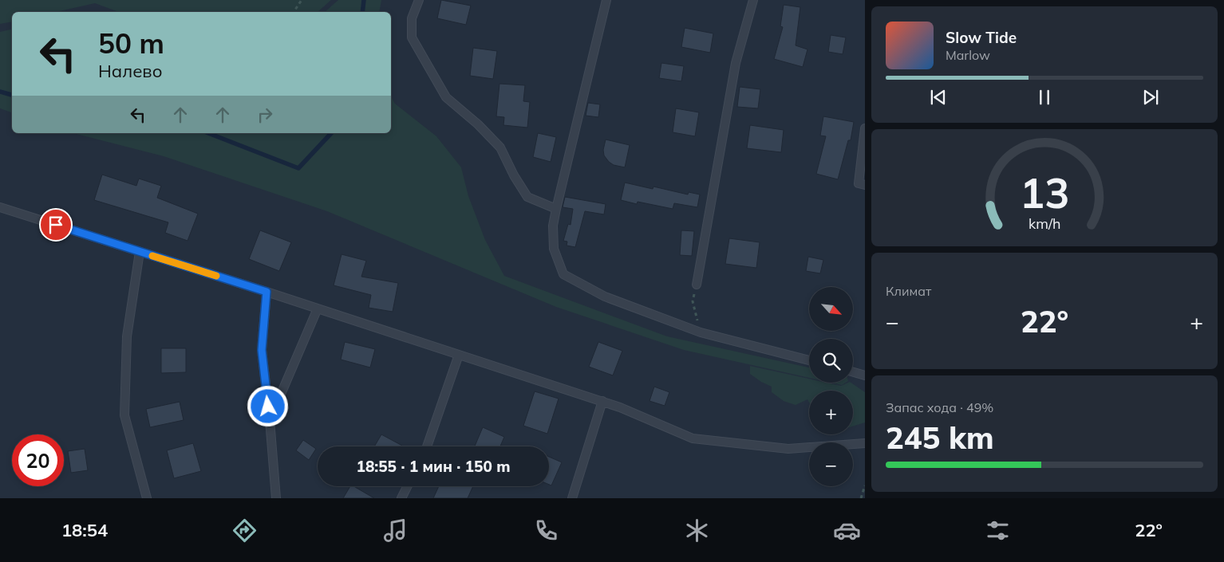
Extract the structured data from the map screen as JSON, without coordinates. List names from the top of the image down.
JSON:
{
  "north": "bottom right",
  "page": {
    "turn": ["50 m", "Налево"],
    "song": ["Slow Tide", "Marlow"],
    "tile": [
      "Климат",
      ["Запас хода · 49%", "245 km"]
    ],
    "map_buttons": ["+", "−"],
    "heat": ["−", "22°", "+"],
    "limit": "20",
    "trip": "18:55 · 1 мин · 150 m",
    "tabs": ["18:54", "22°"],
    "gauge": ["13", "km/h"]
  }
}
